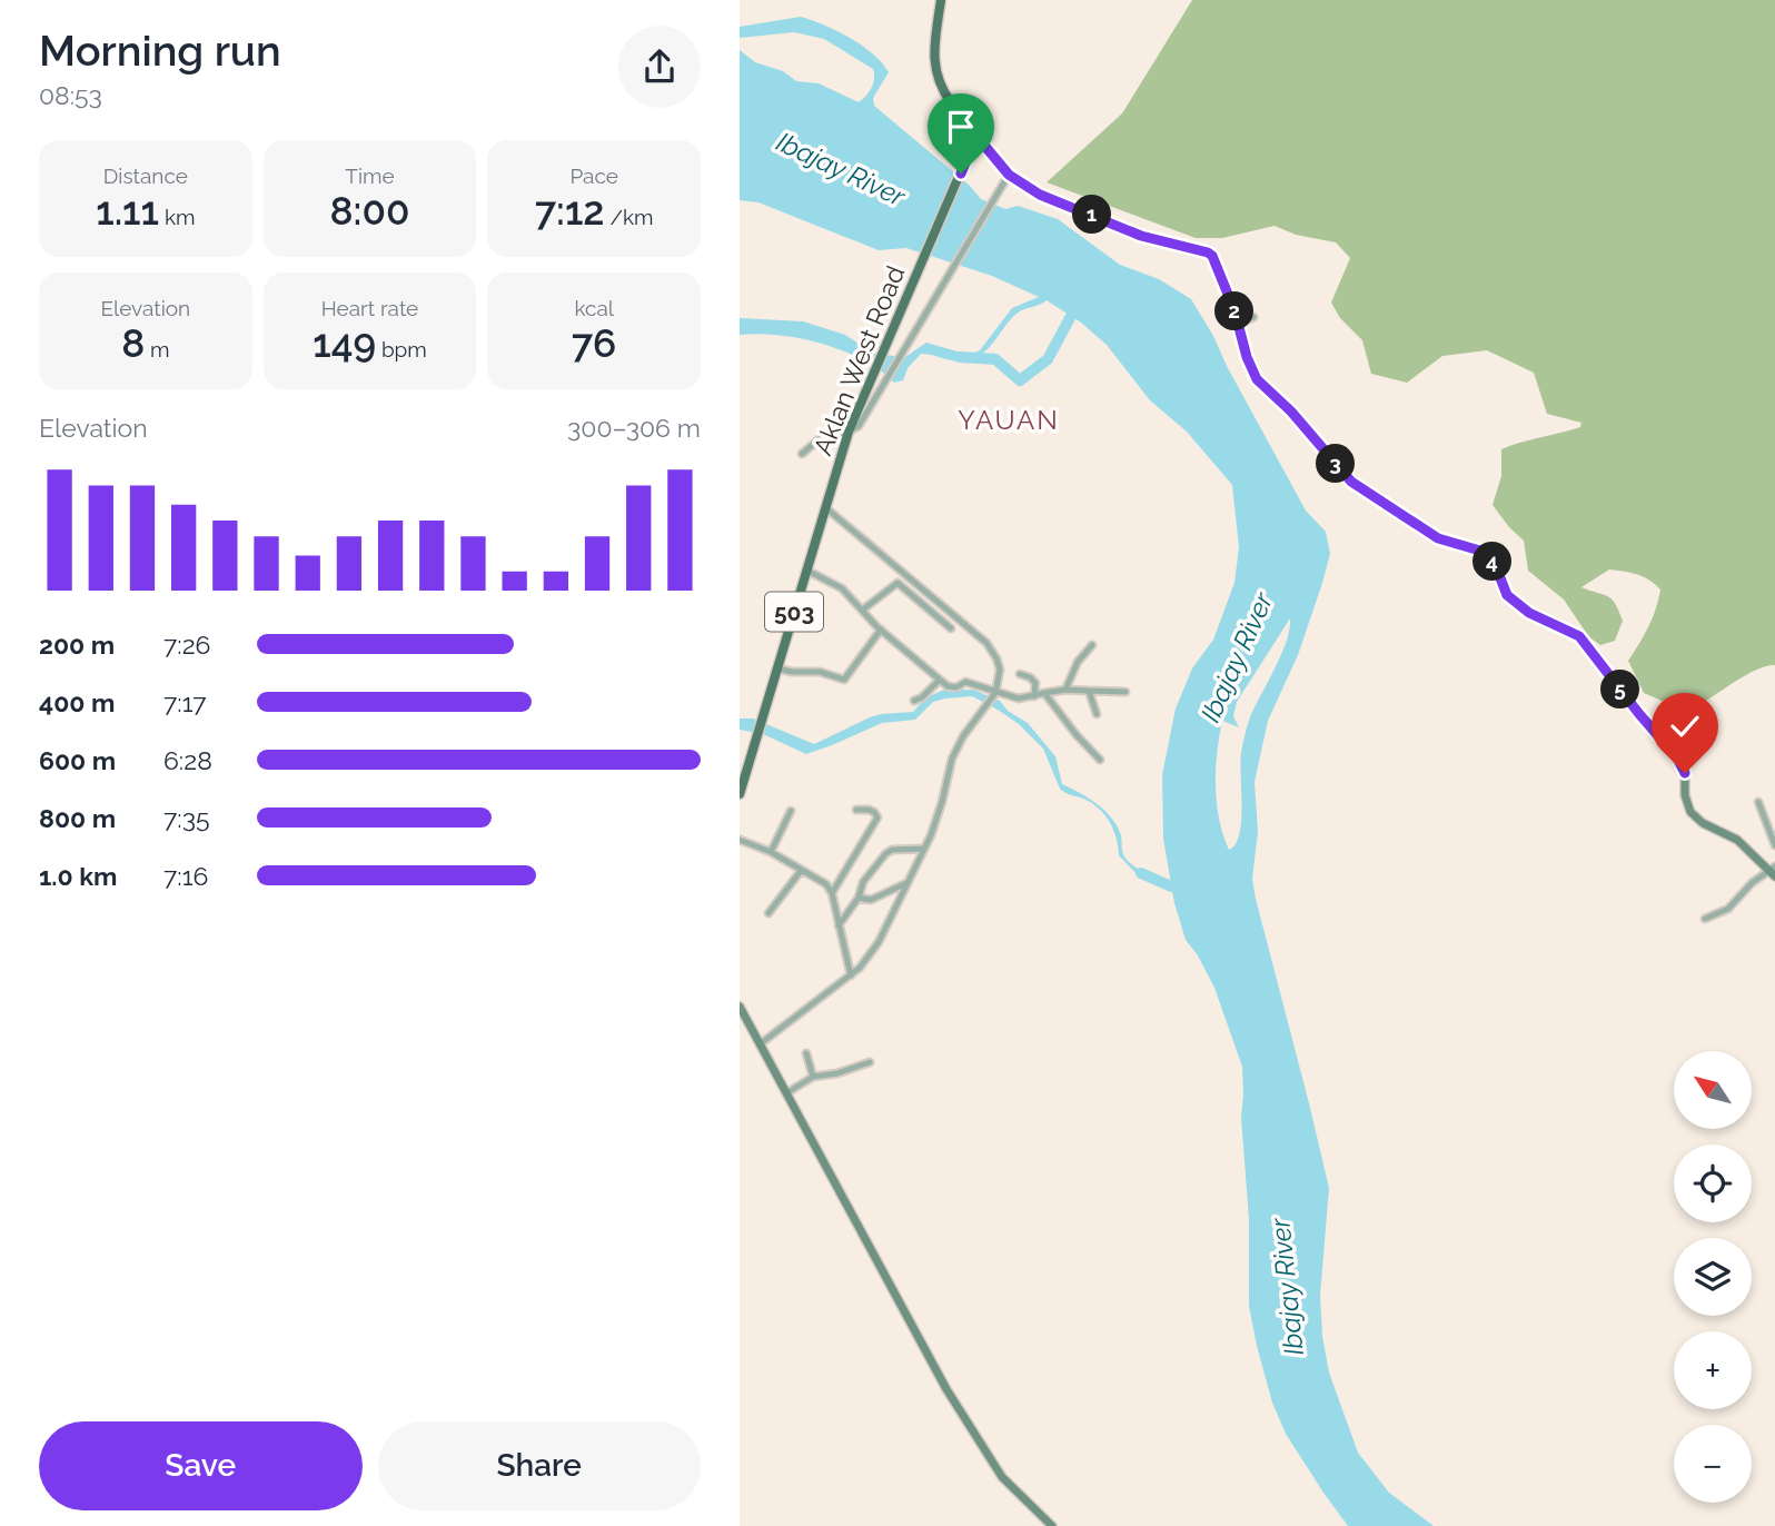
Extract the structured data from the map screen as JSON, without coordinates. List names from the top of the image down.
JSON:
{
  "streets": {
    "main road": ["Aklan West Road", "503"]
  },
  "districts": ["YAUAN"],
  "water": ["Ibajay River"],
  "north": "top left",
  "page": {
    "heading": ["Morning run", "08:53"],
    "stats": [
      ["Distance", "1.11 km"],
      ["Time", "8:00"],
      ["Pace", "7:12 /km"],
      ["Elevation", "8 m"],
      ["Heart rate", "149 bpm"],
      ["kcal", "76"]
    ],
    "pins": [
      "1",
      "2",
      "3",
      "4",
      "5"
    ],
    "chart": ["Elevation", "300–306 m"],
    "list": [
      {
        "name": "200 m",
        "note": "7:26"
      },
      {
        "name": "400 m",
        "note": "7:17"
      },
      {
        "name": "600 m",
        "note": "6:28"
      },
      {
        "name": "800 m",
        "note": "7:35"
      },
      {
        "name": "1.0 km",
        "note": "7:16"
      }
    ],
    "map_buttons": ["+", "−"],
    "buttons": ["Save", "Share"]
  }
}
